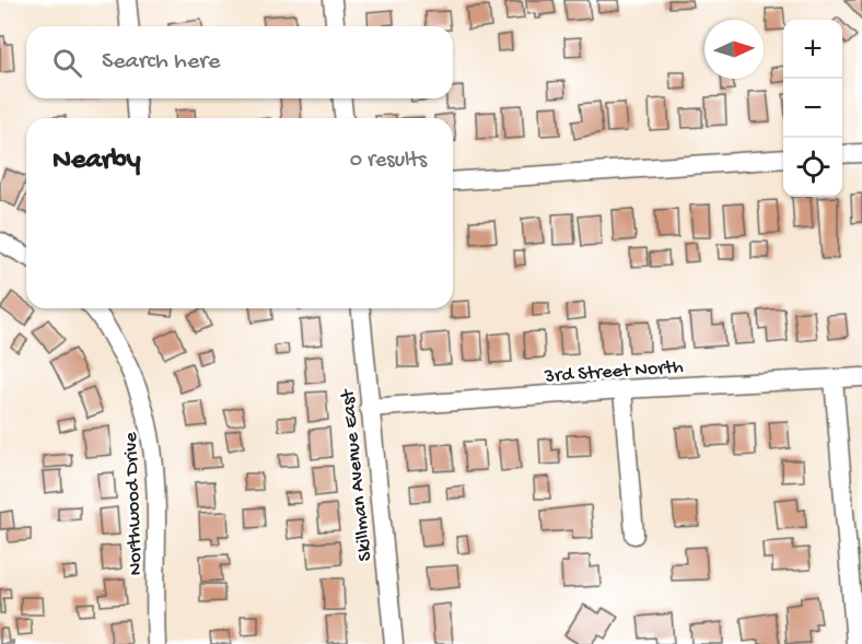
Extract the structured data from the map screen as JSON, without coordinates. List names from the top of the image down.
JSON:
{
  "streets": {
    "street": ["3rd Street North", "Skillman Avenue East", "Northwood Drive"]
  },
  "crossings": [
    ["3rd Street North", "Skillman Avenue East"]
  ],
  "north": "right",
  "page": {
    "map_buttons": ["+", "−"],
    "search": "Search here",
    "heading": ["Nearby", "0 results"]
  }
}
